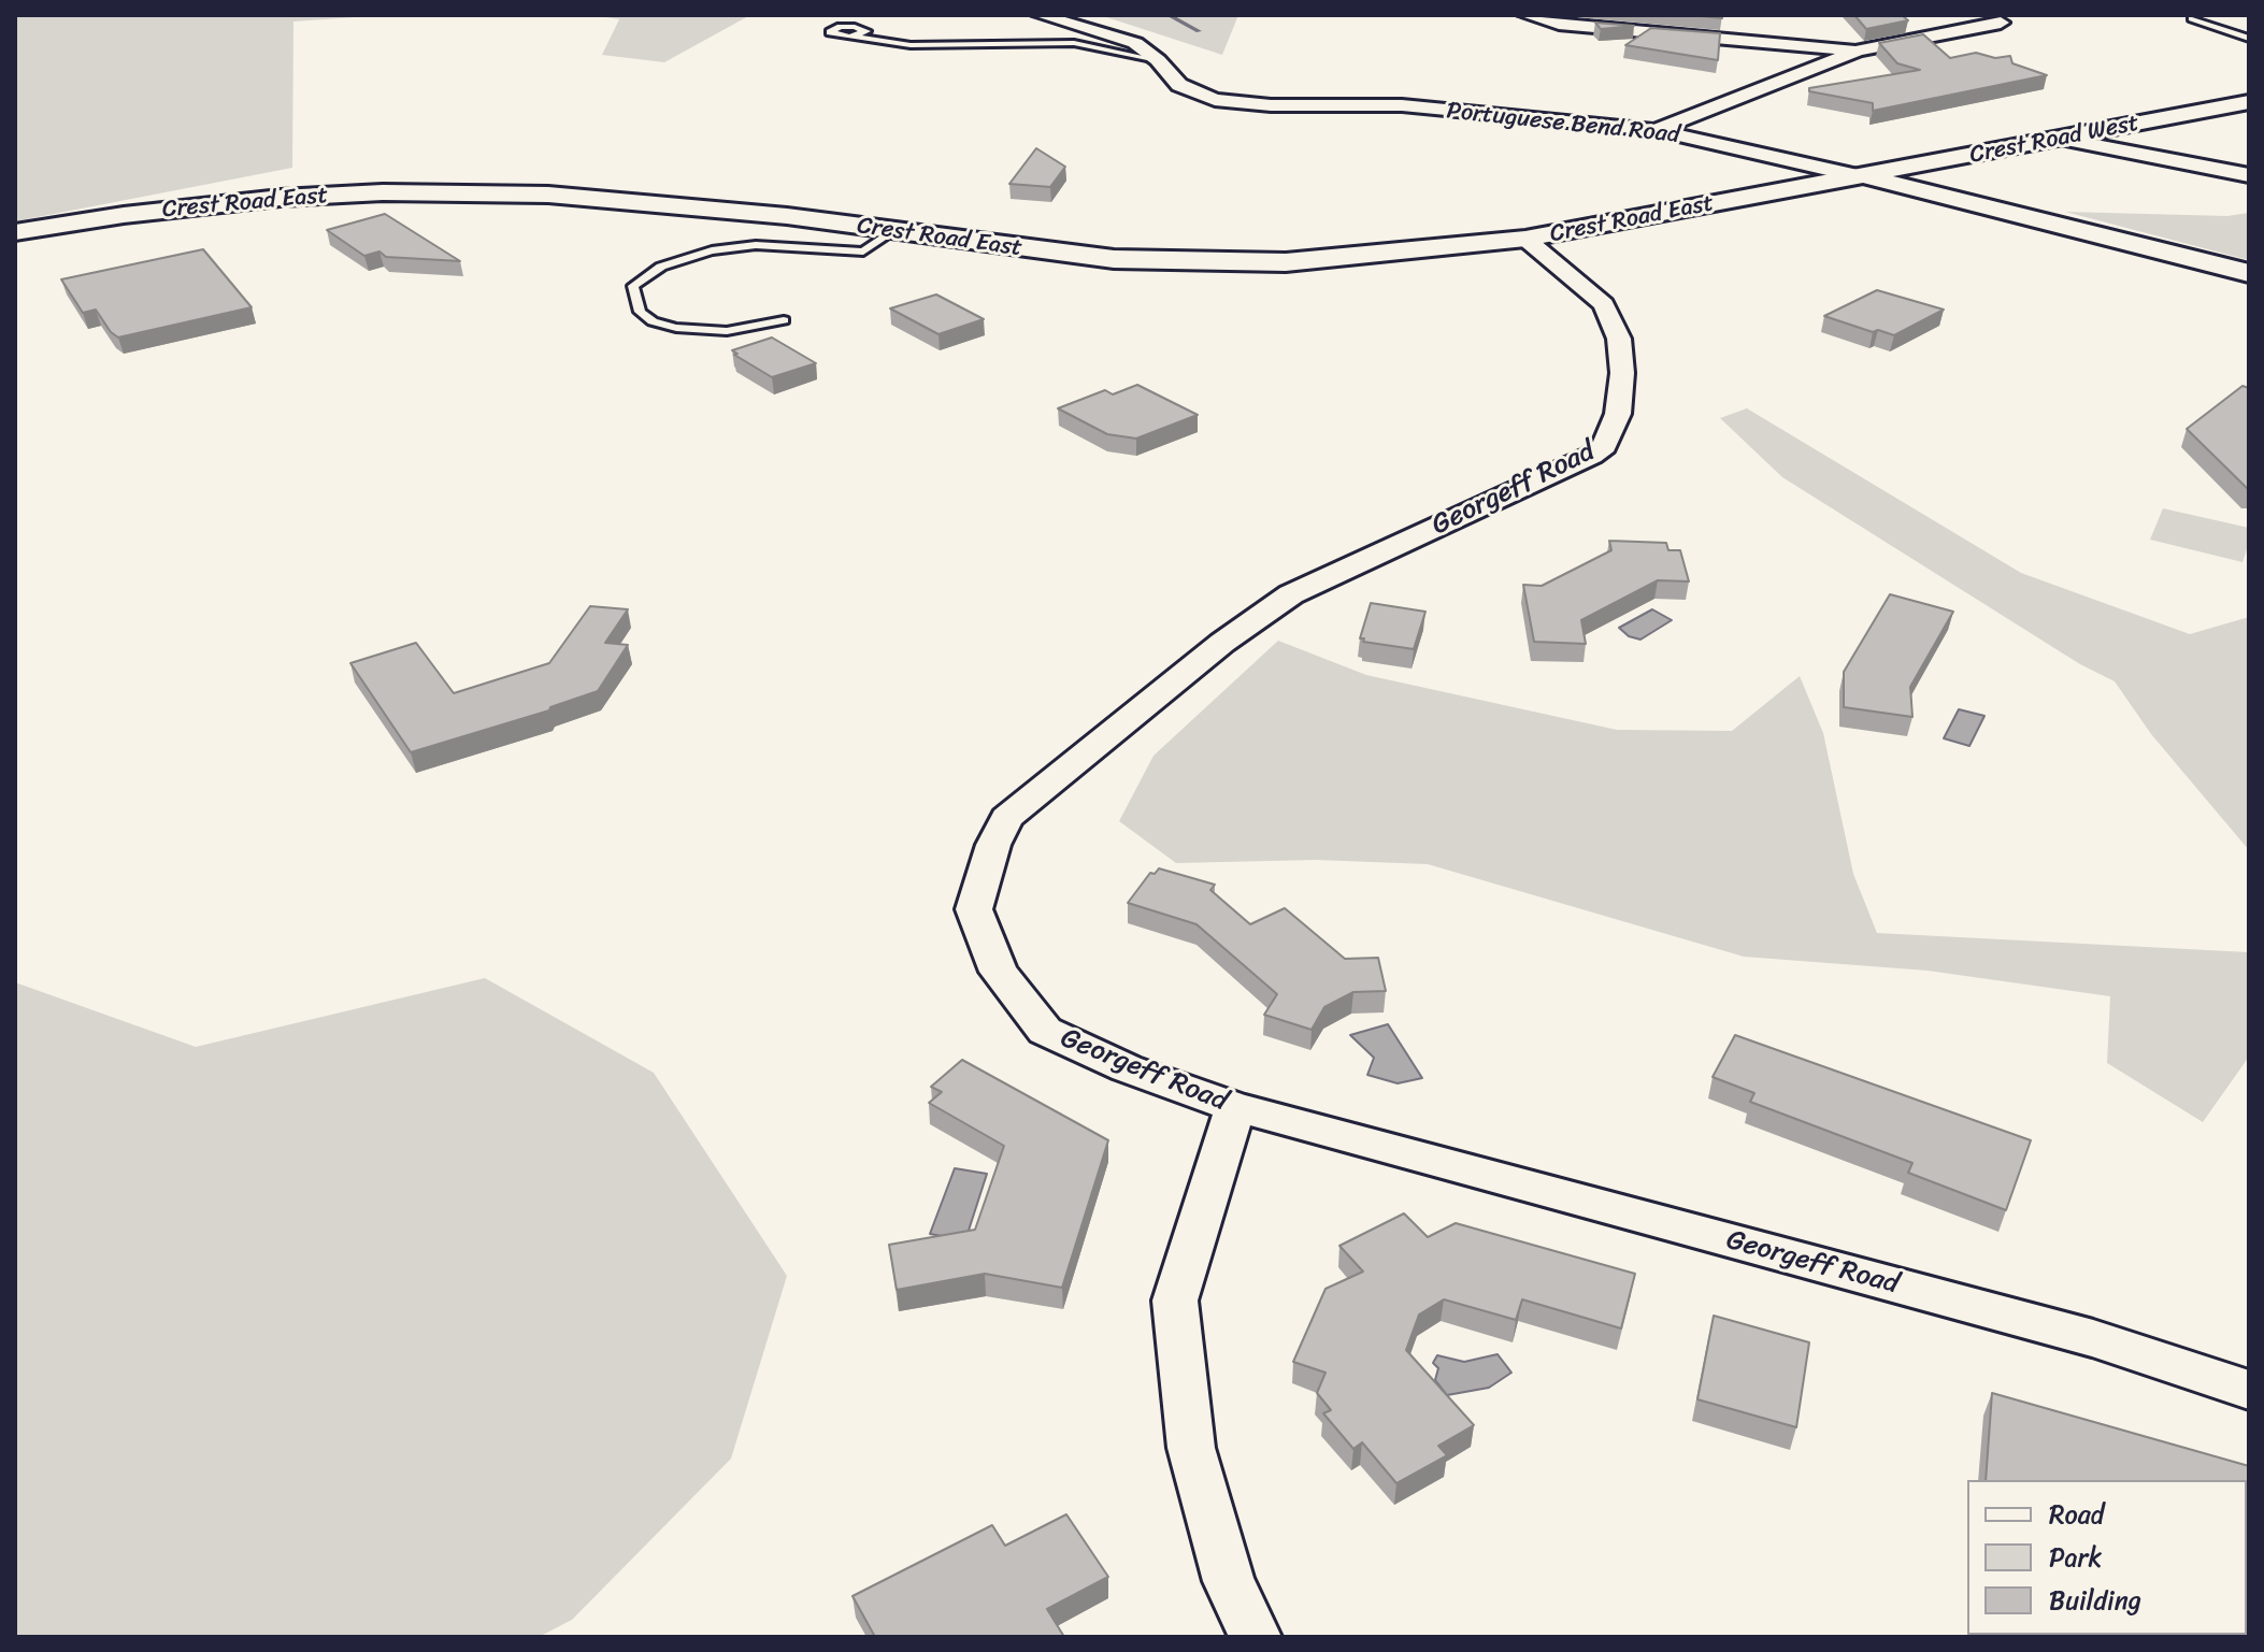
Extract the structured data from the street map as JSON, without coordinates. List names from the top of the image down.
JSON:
{
  "streets": {
    "street": [
      "Portuguese Bend Road",
      "Crest Road West",
      "Crest Road East",
      "Georgeff Road"
    ]
  },
  "crossings": [
    ["Portuguese Bend Road", "Crest Road West"],
    ["Portuguese Bend Road", "Crest Road East"],
    ["Crest Road West", "Crest Road East"],
    ["Crest Road East", "Georgeff Road"]
  ],
  "legend": ["Road", "Park", "Building"]
}
